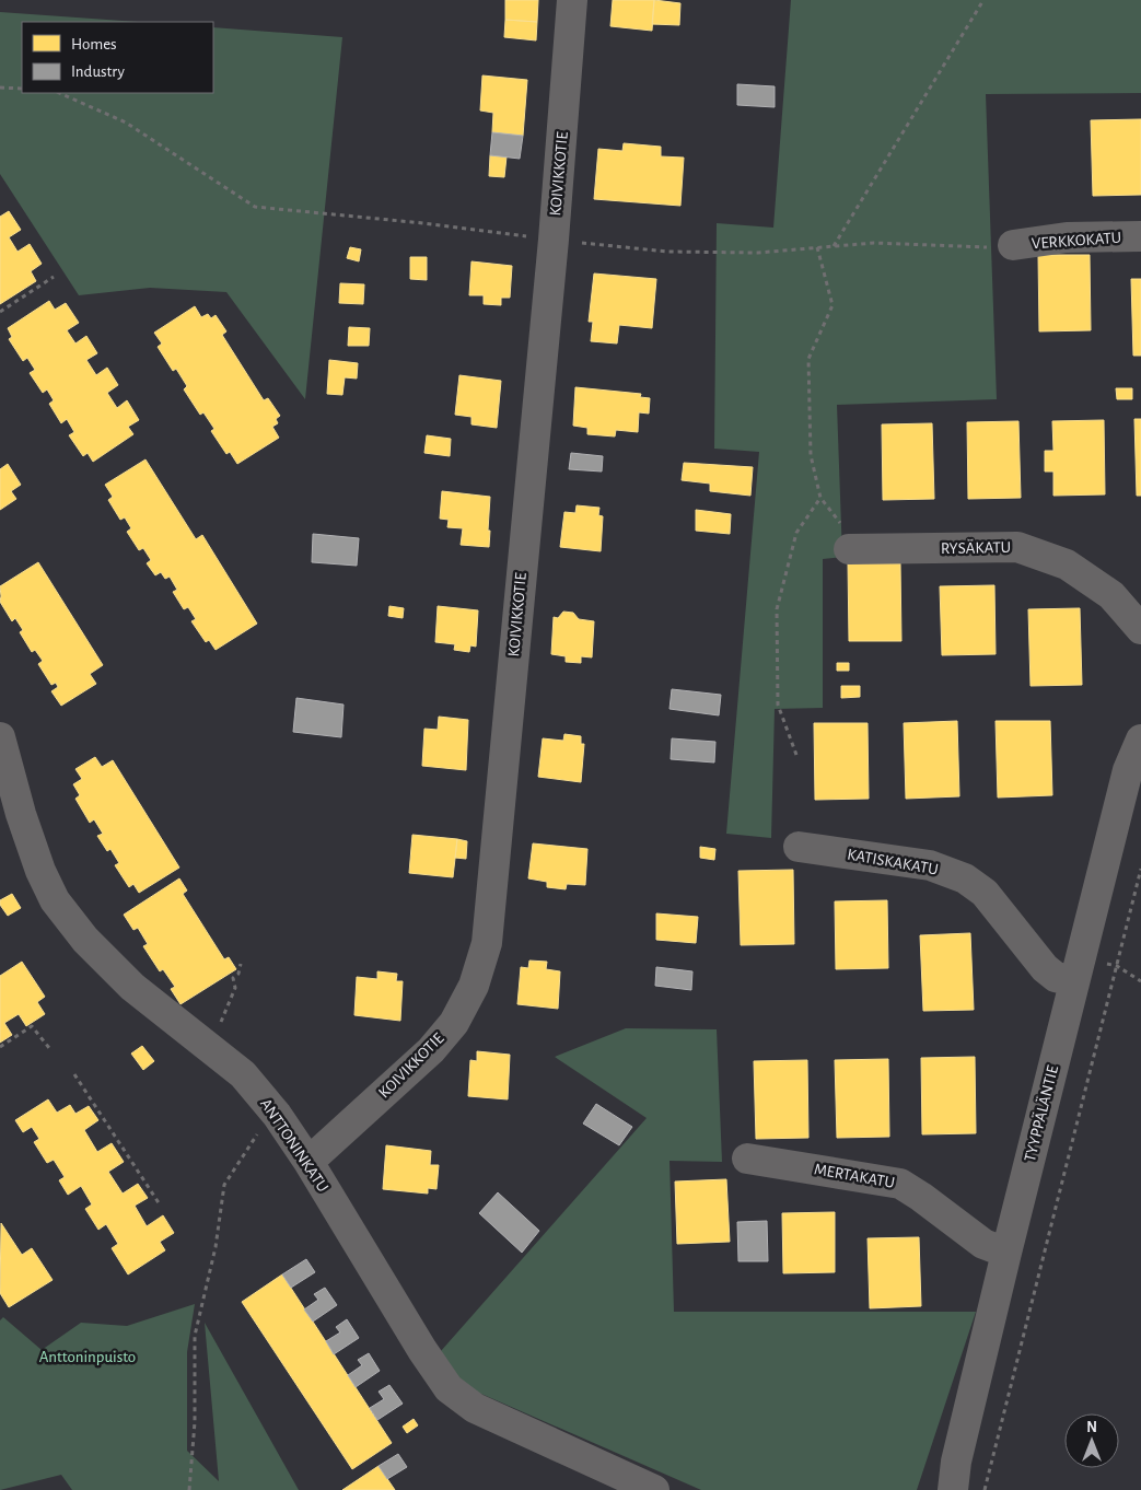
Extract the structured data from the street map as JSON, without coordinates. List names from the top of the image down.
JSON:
{
  "streets": {
    "street": [
      "KOIVIKKOTIE",
      "VERKKOKATU",
      "RYSÄKATU",
      "KATISKAKATU",
      "TYYPPÄLÄNTIE",
      "ANTTONINKATU",
      "MERTAKATU"
    ]
  },
  "crossings": [
    ["KOIVIKKOTIE", "ANTTONINKATU"],
    ["KATISKAKATU", "TYYPPÄLÄNTIE"],
    ["TYYPPÄLÄNTIE", "MERTAKATU"]
  ],
  "parks": ["Anttoninpuisto"],
  "legend": ["Homes", "Industry"],
  "north": "top"
}
